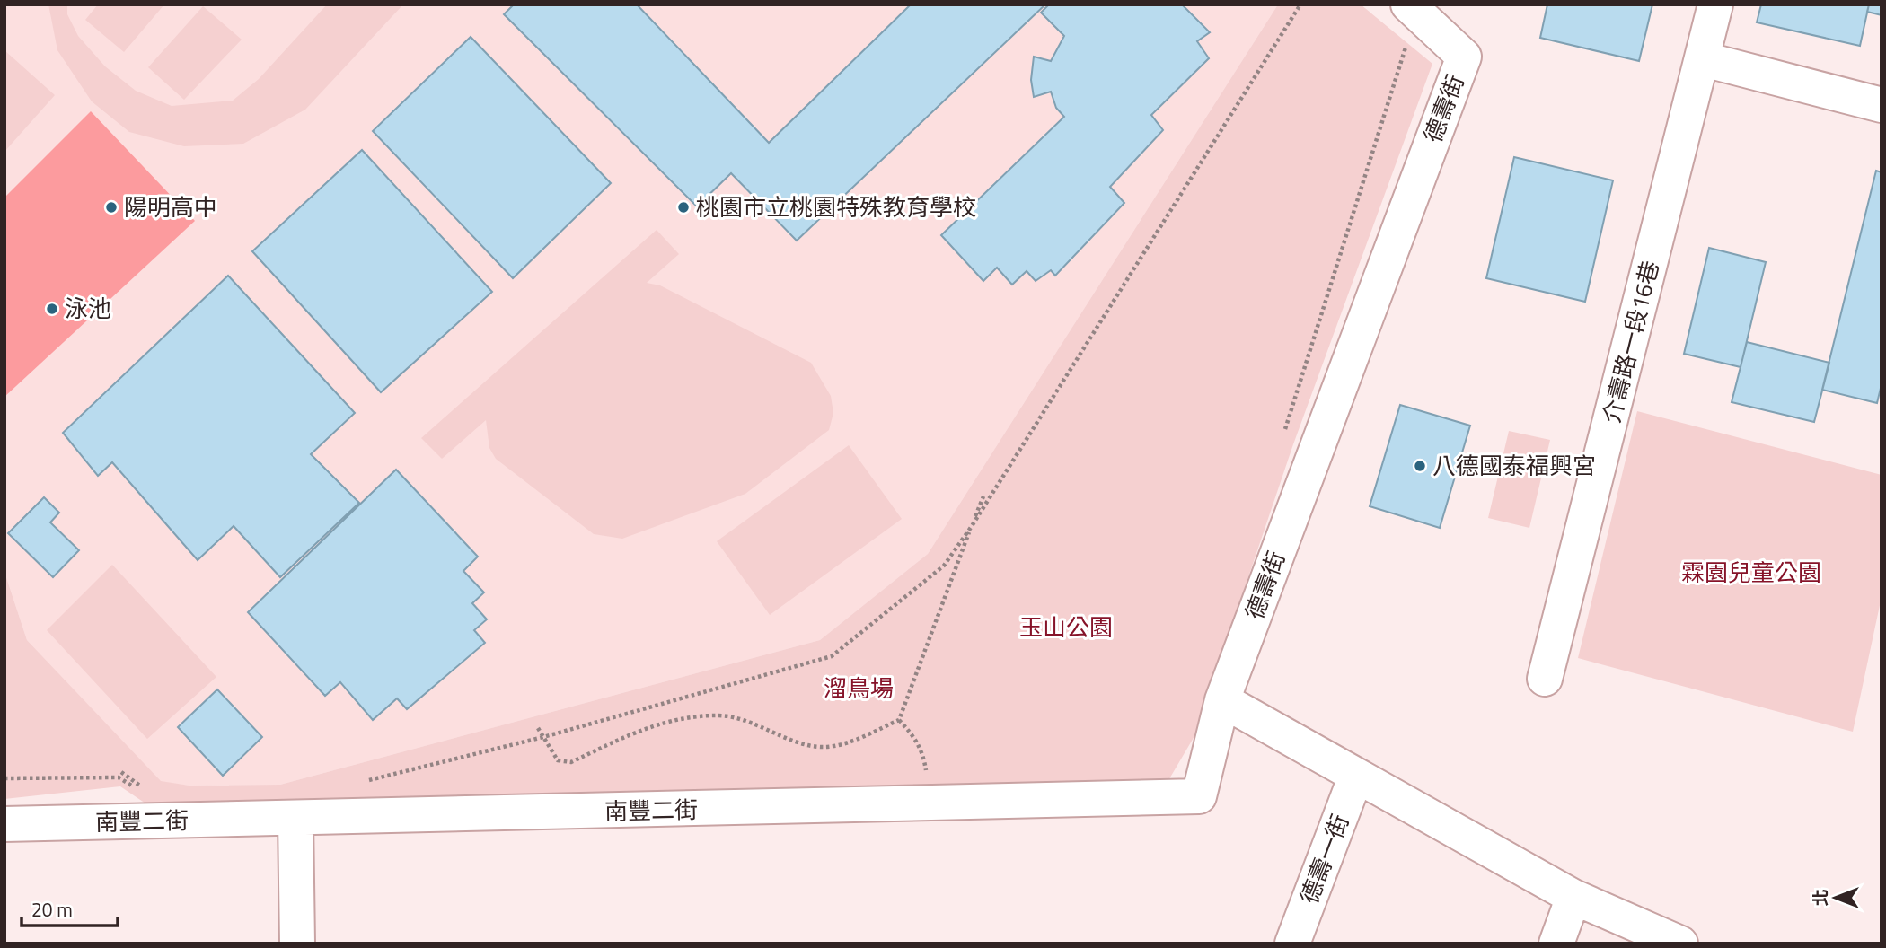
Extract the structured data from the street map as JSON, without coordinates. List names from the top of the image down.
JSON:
{
  "streets": {
    "street": [
      "德壽街",
      "介壽路一段16巷",
      "南豐二街",
      "德壽一街"
    ]
  },
  "crossings": [
    ["德壽街", "南豐二街"]
  ],
  "parks": ["霖園兒童公園", "玉山公園", "溜鳥場"],
  "places": [
    "陽明高中",
    "桃園市立桃園特殊教育學校",
    "泳池",
    "八德國泰福興宮"
  ],
  "scale_bar": "20 m",
  "north": "left"
}
